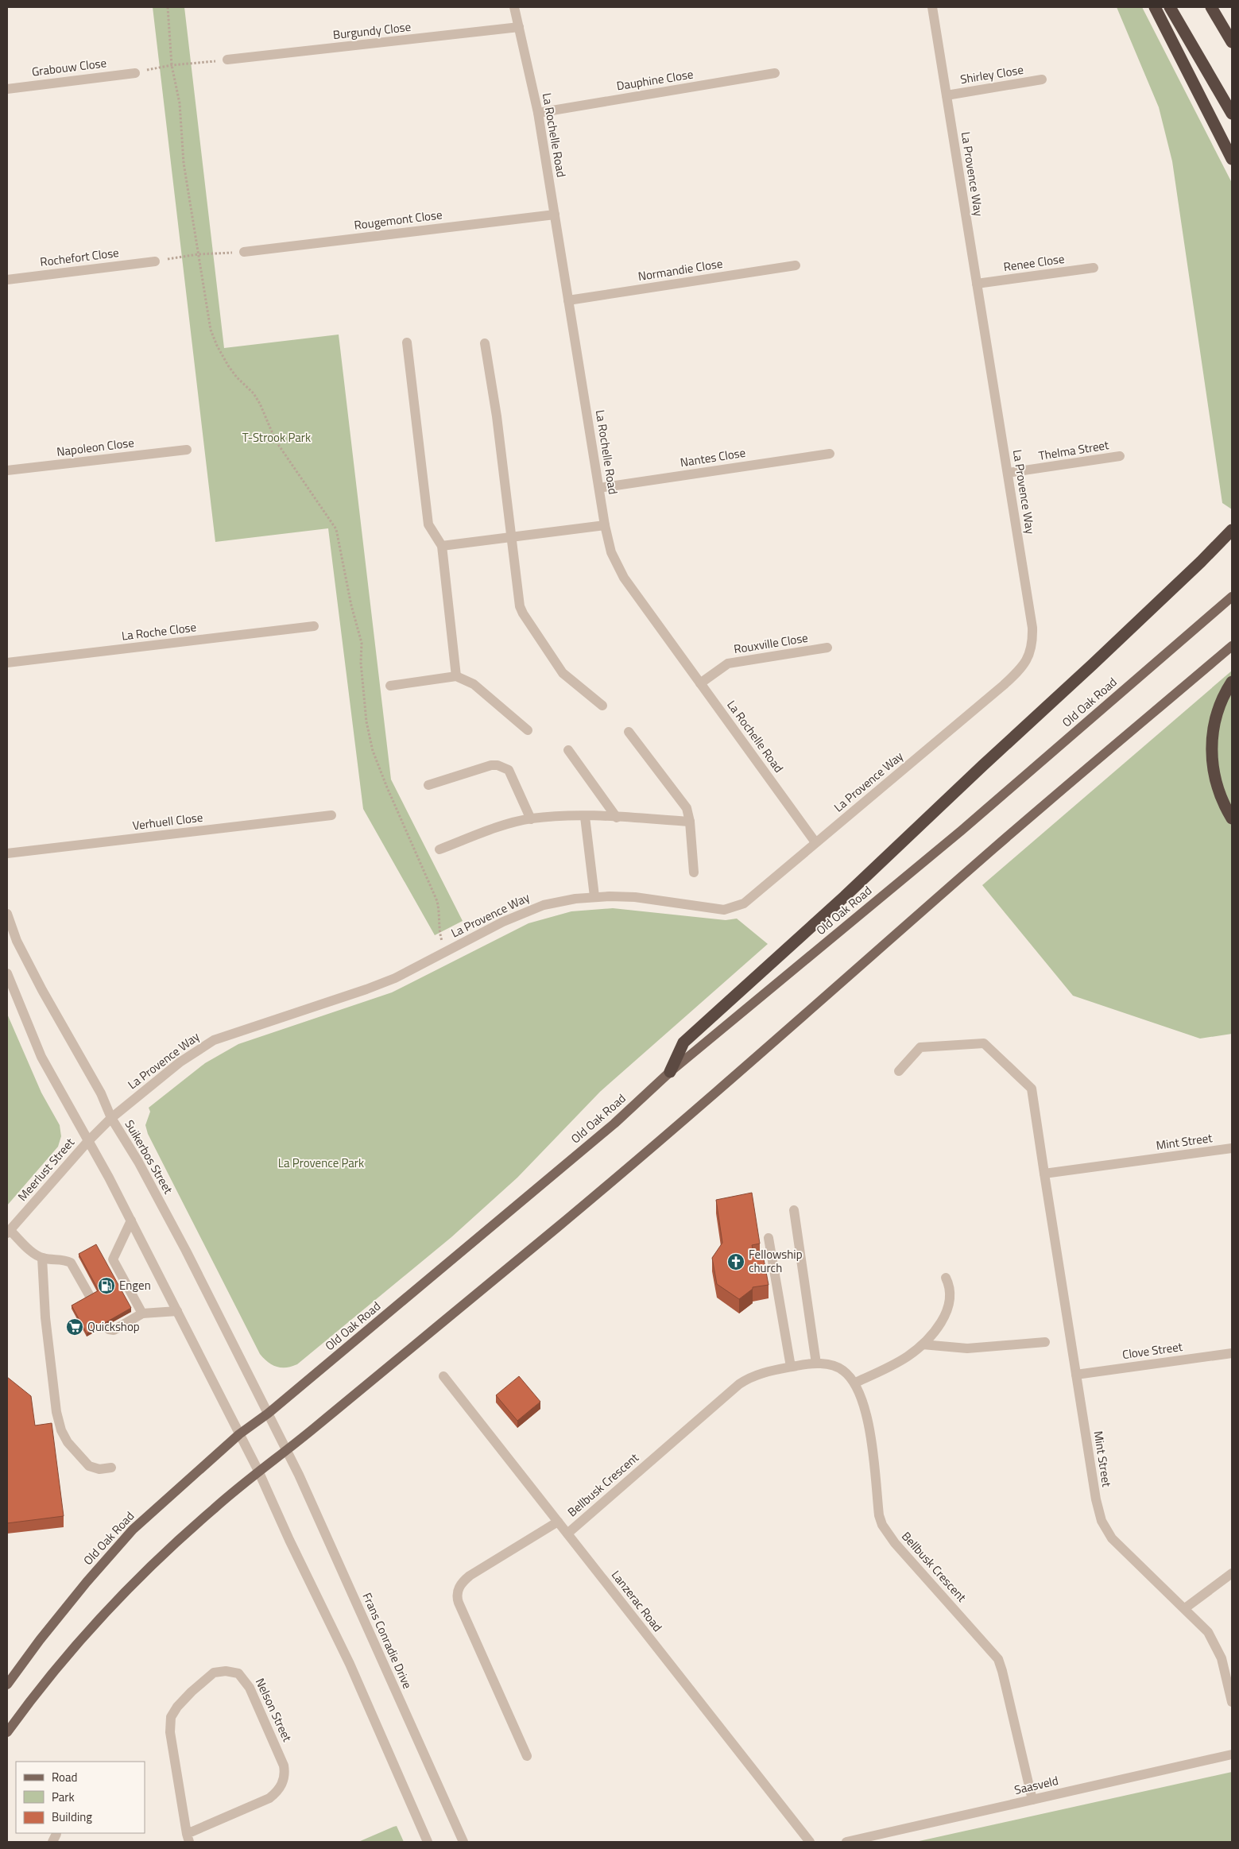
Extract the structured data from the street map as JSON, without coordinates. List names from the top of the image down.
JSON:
{
  "streets": {
    "main road": ["Old Oak Road"],
    "street": [
      "Burgundy Close",
      "Grabouw Close",
      "Shirley Close",
      "Dauphine Close",
      "La Rochelle Road",
      "La Provence Way",
      "Rougemont Close",
      "Rochefort Close",
      "Renee Close",
      "Normandie Close",
      "Napoleon Close",
      "Thelma Street",
      "Nantes Close",
      "La Roche Close",
      "Rouxville Close",
      "Verhuell Close",
      "Mint Street",
      "Suikerbos Street",
      "Meerlust Street",
      "Clove Street",
      "Bellbusk Crescent",
      "Lanzerac Road",
      "Frans Conradie Drive",
      "Nelson Street",
      "Saasveld"
    ]
  },
  "crossings": [
    ["Burgundy Close", "La Rochelle Road"],
    ["Shirley Close", "La Provence Way"],
    ["Dauphine Close", "La Rochelle Road"],
    ["La Rochelle Road", "La Provence Way"],
    ["La Rochelle Road", "Rougemont Close"],
    ["La Rochelle Road", "Normandie Close"],
    ["La Rochelle Road", "Nantes Close"],
    ["La Rochelle Road", "Rouxville Close"],
    ["La Provence Way", "Renee Close"],
    ["La Provence Way", "Thelma Street"],
    ["La Provence Way", "Suikerbos Street"],
    ["La Provence Way", "Meerlust Street"],
    ["Old Oak Road", "Suikerbos Street"],
    ["Mint Street", "Clove Street"],
    ["Suikerbos Street", "Frans Conradie Drive"],
    ["Bellbusk Crescent", "Lanzerac Road"],
    ["Bellbusk Crescent", "Saasveld"]
  ],
  "parks": ["T-Strook Park", "La Provence Park"],
  "places": {
    "church": ["Fellowship church"],
    "fuel station": ["Engen"],
    "supermarket": ["Quickshop"]
  },
  "legend": ["Road", "Park", "Building"]
}
